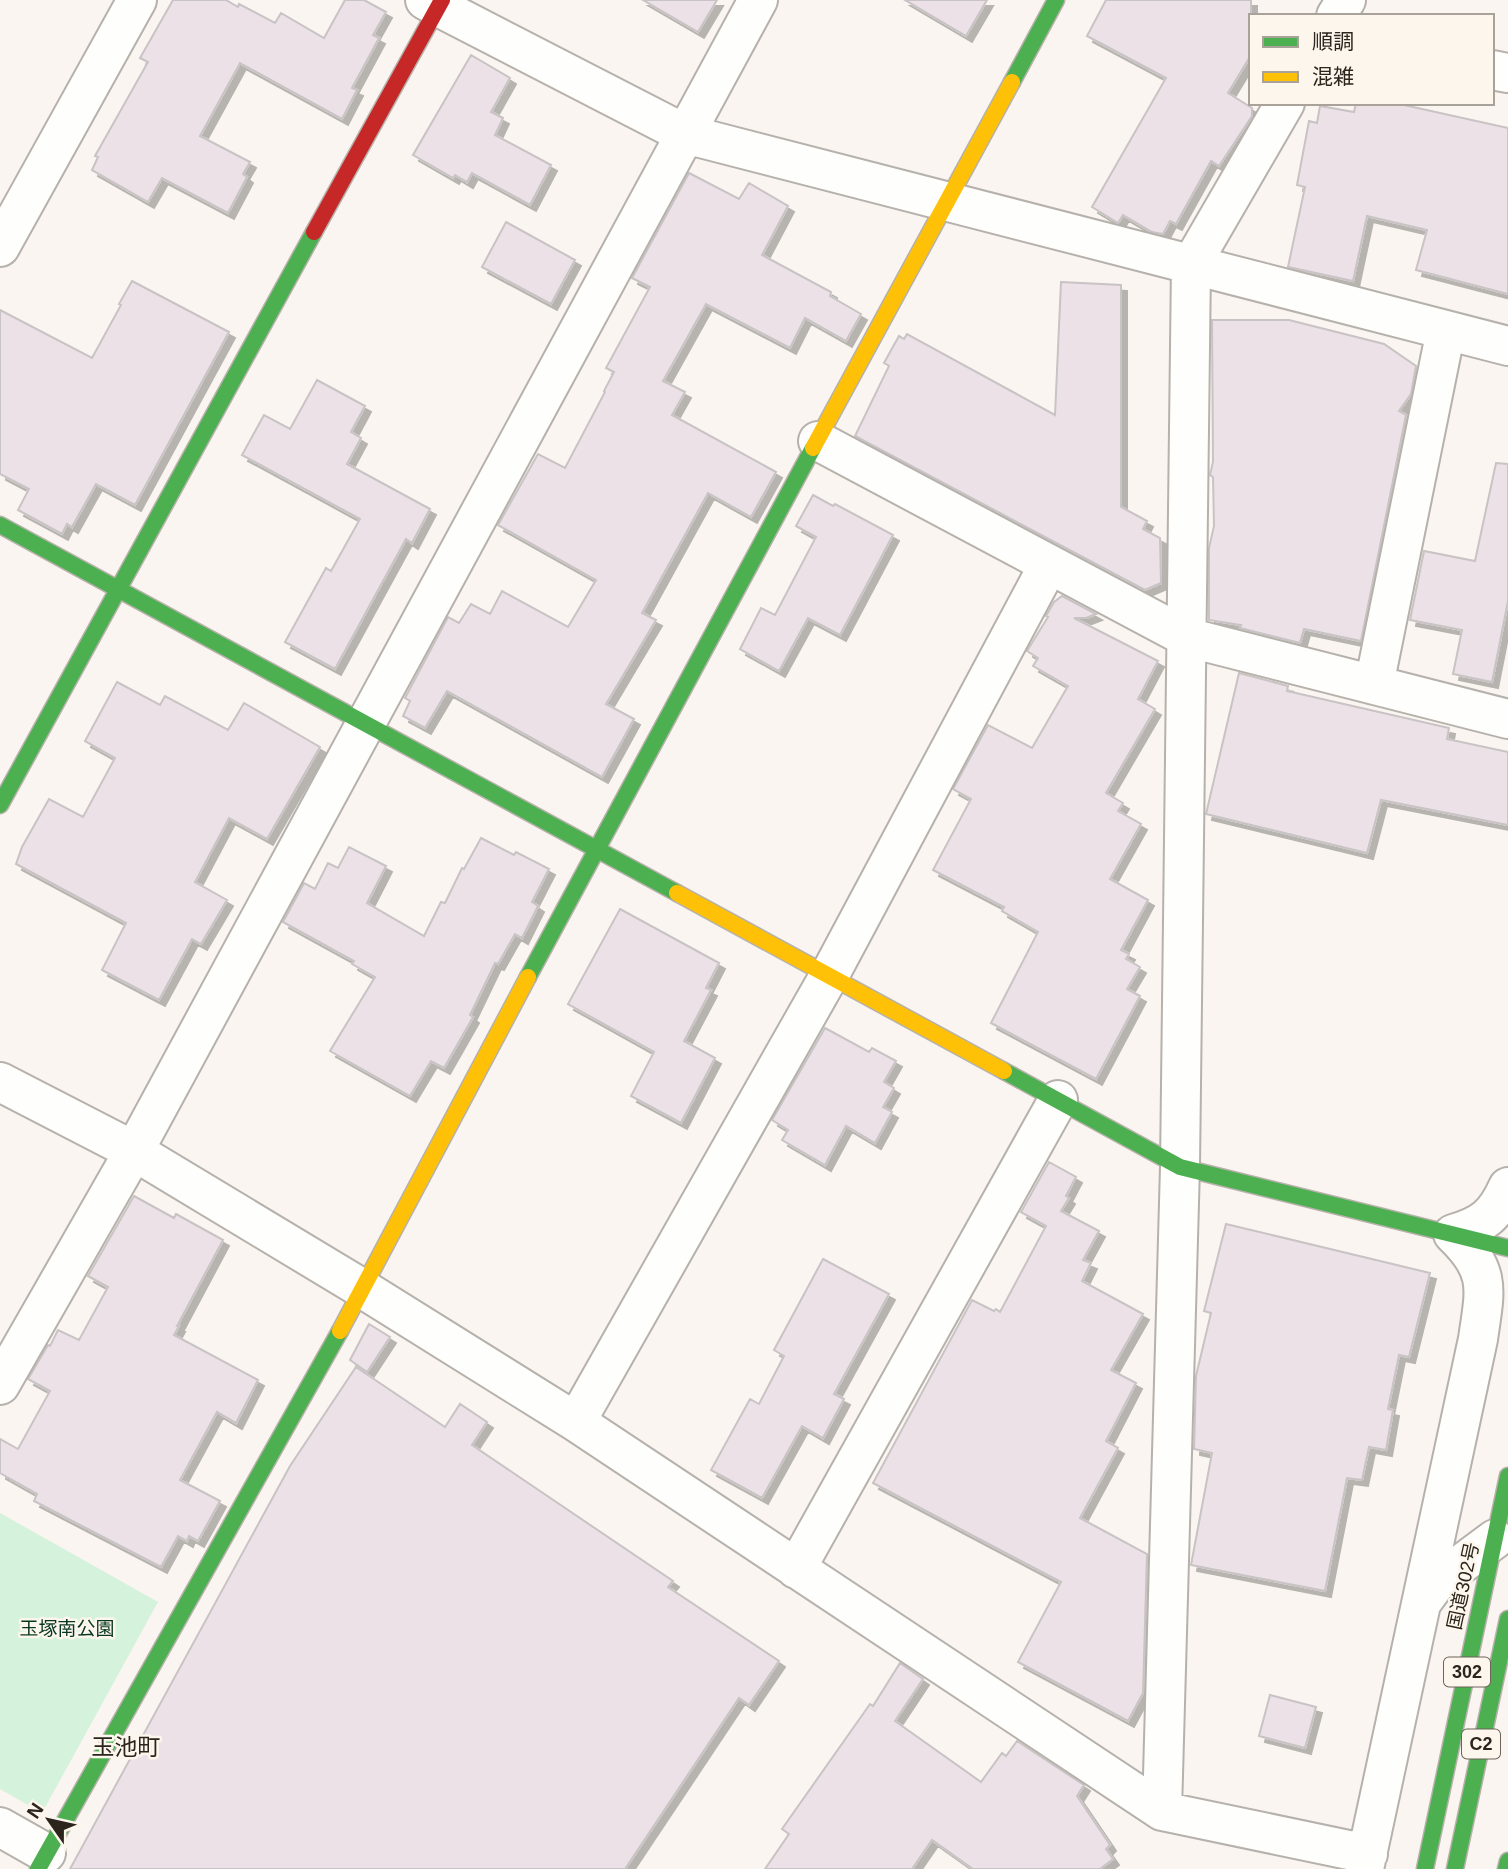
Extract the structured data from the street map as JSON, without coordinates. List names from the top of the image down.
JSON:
{
  "streets": {
    "main road": ["国道302号", "302", "C2"]
  },
  "districts": ["玉池町"],
  "parks": ["玉塚南公園"],
  "legend": ["順調", "混雑"],
  "north": "top left"
}
